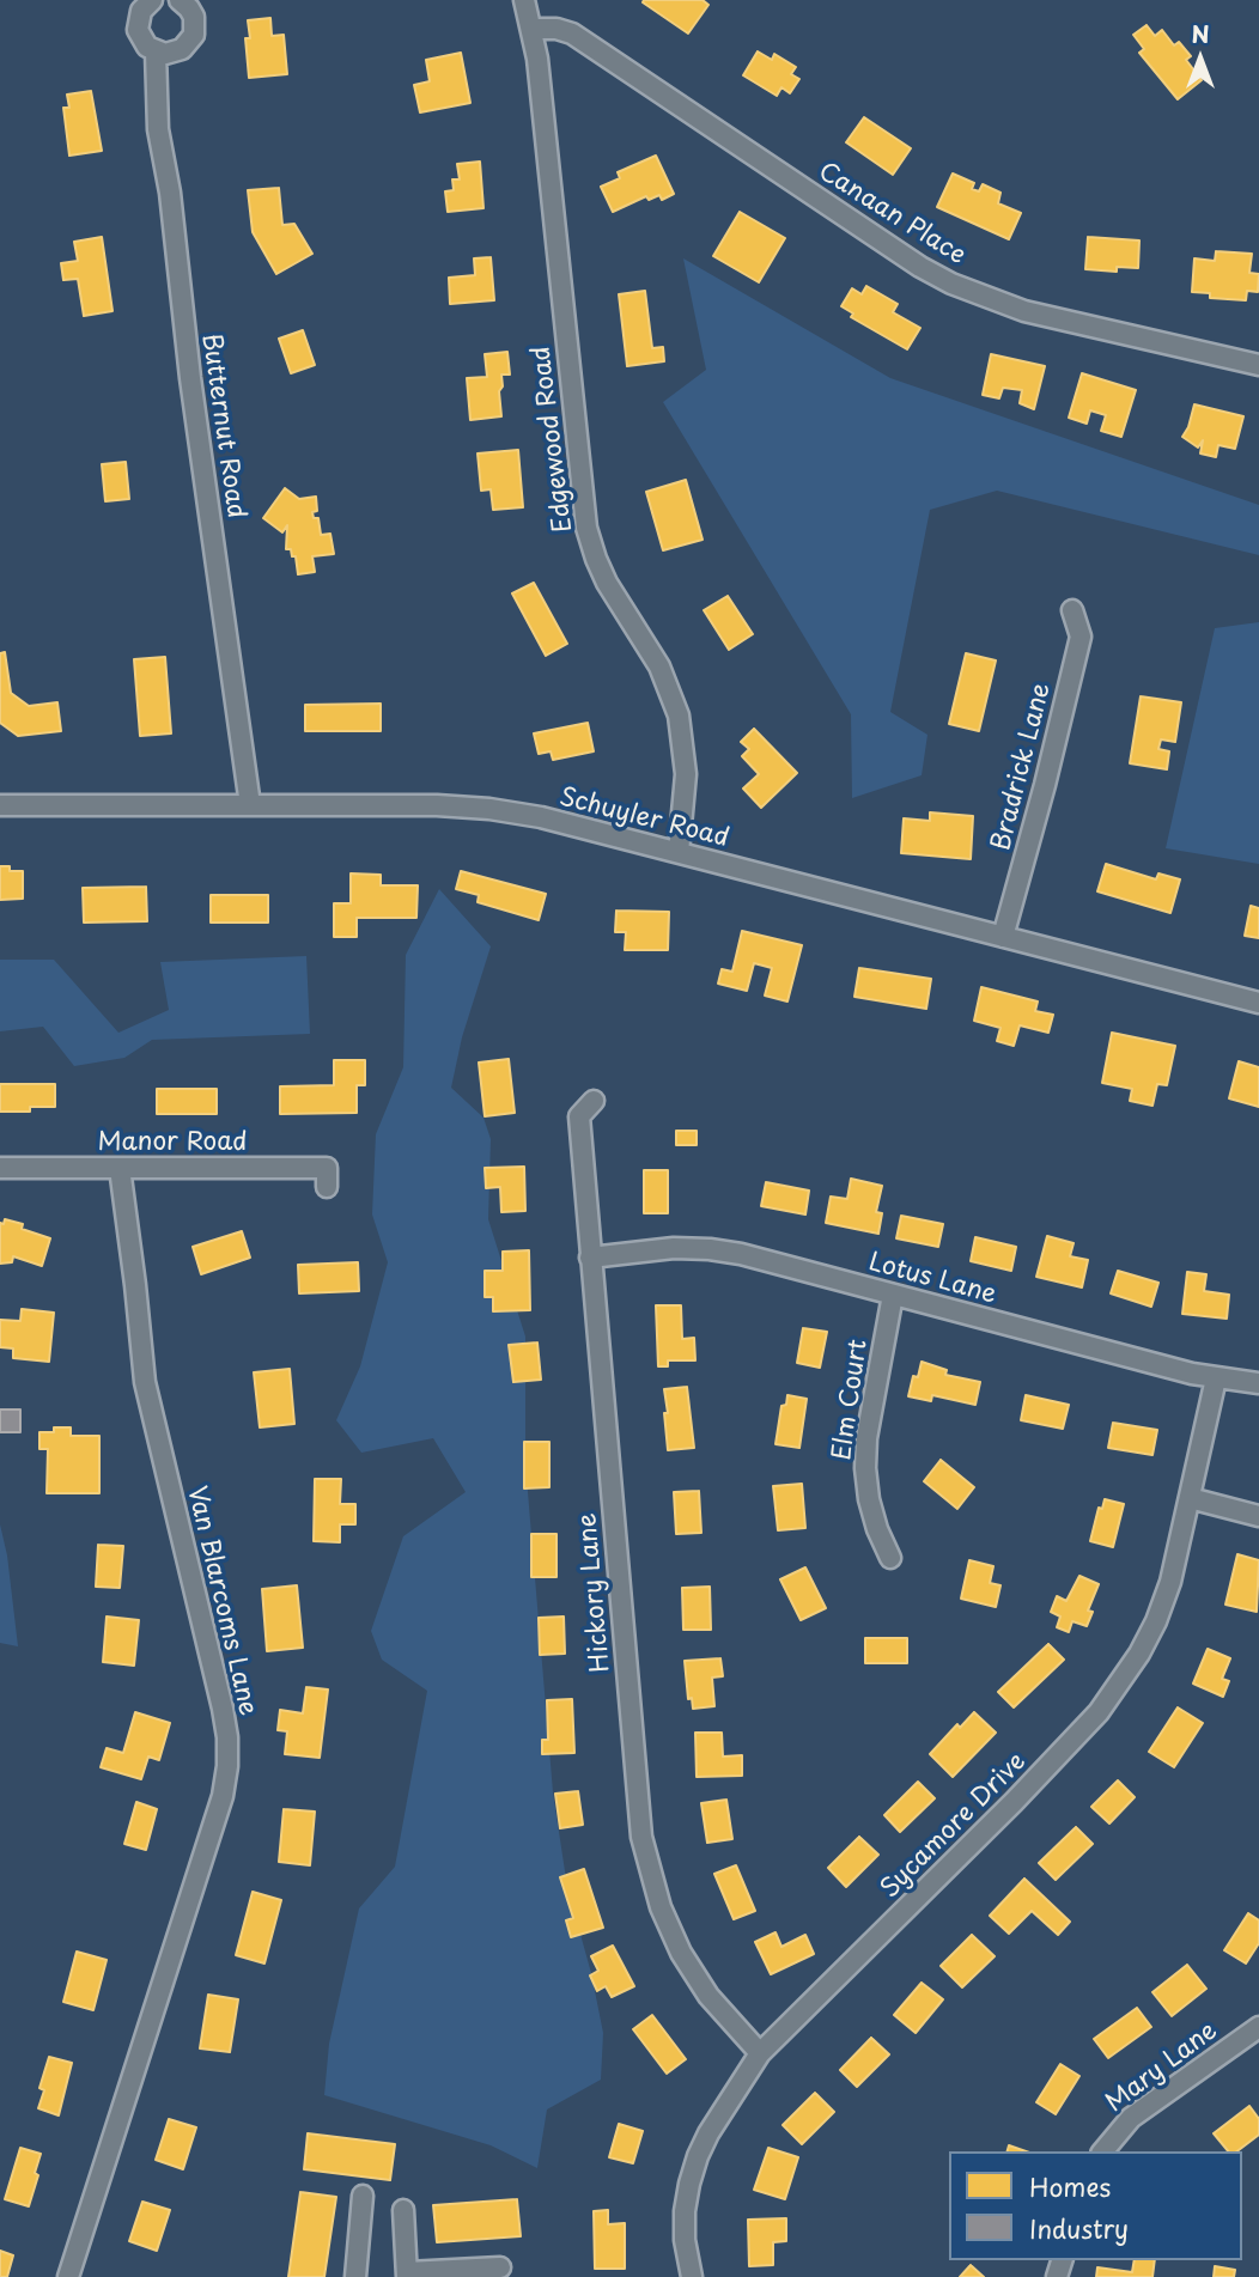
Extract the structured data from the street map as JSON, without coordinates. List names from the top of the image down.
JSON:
{
  "streets": {
    "street": [
      "Canaan Place",
      "Butternut Road",
      "Edgewood Road",
      "Bradrick Lane",
      "Schuyler Road",
      "Manor Road",
      "Lotus Lane",
      "Elm Court",
      "Hickory Lane",
      "Van Blarcoms Lane",
      "Sycamore Drive",
      "Mary Lane"
    ]
  },
  "crossings": [
    ["Canaan Place", "Edgewood Road"],
    ["Butternut Road", "Schuyler Road"],
    ["Edgewood Road", "Schuyler Road"],
    ["Bradrick Lane", "Schuyler Road"],
    ["Manor Road", "Van Blarcoms Lane"],
    ["Lotus Lane", "Elm Court"],
    ["Lotus Lane", "Hickory Lane"],
    ["Lotus Lane", "Sycamore Drive"],
    ["Hickory Lane", "Sycamore Drive"]
  ],
  "legend": ["Homes", "Industry"],
  "north": "top"
}
